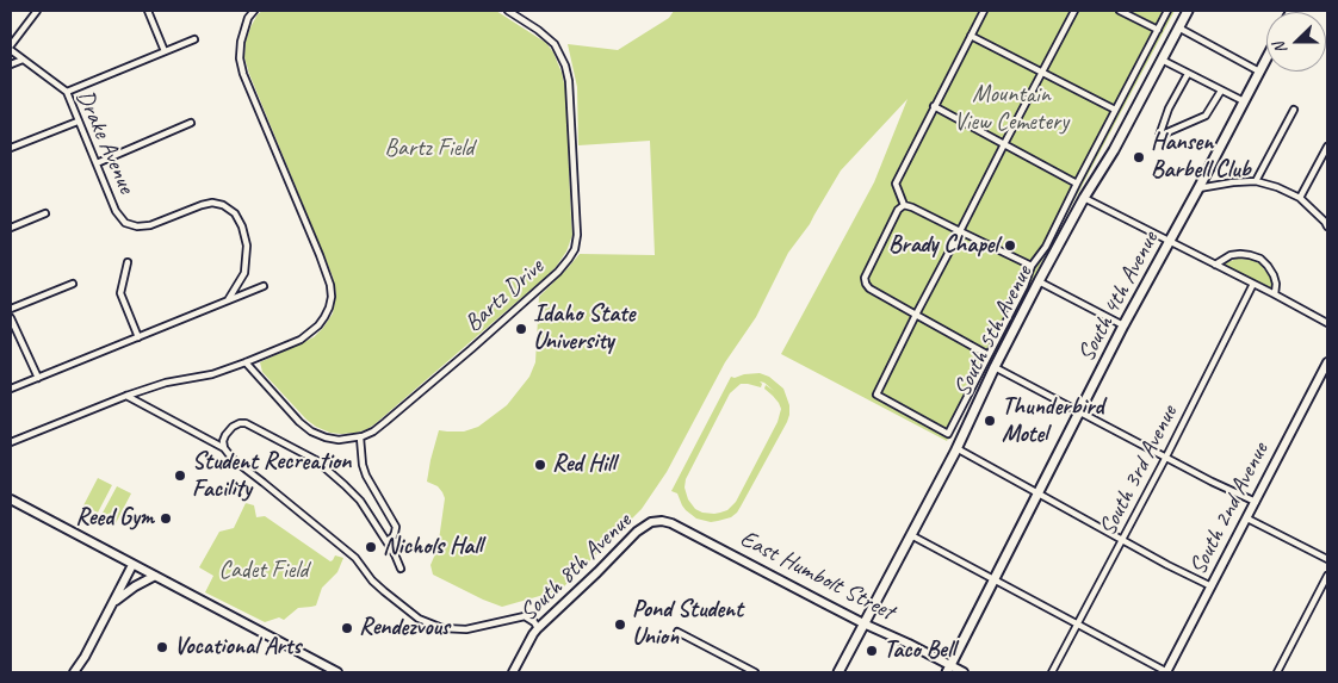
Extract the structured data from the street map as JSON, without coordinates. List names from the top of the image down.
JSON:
{
  "streets": {
    "main road": ["South 4th Avenue", "South 5th Avenue"],
    "street": [
      "Drake Avenue",
      "Bartz Drive",
      "South 3rd Avenue",
      "South 2nd Avenue",
      "South 8th Avenue",
      "East Humbolt Street"
    ]
  },
  "crossings": [
    ["South 4th Avenue", "East Humbolt Street"],
    ["South 5th Avenue", "East Humbolt Street"],
    ["South 8th Avenue", "East Humbolt Street"]
  ],
  "parks": ["Mountain View Cemetery", "Bartz Field", "Cadet Field"],
  "places": [
    "Hansen Barbell Club",
    "Brady Chapel",
    "Idaho State University",
    "Thunderbird Motel",
    "Red Hill",
    "Student Recreation Facility",
    "Reed Gym",
    "Nichols Hall",
    "Pond Student Union",
    "Rendezvous",
    "Vocational Arts",
    "Taco Bell"
  ],
  "north": "left"
}
